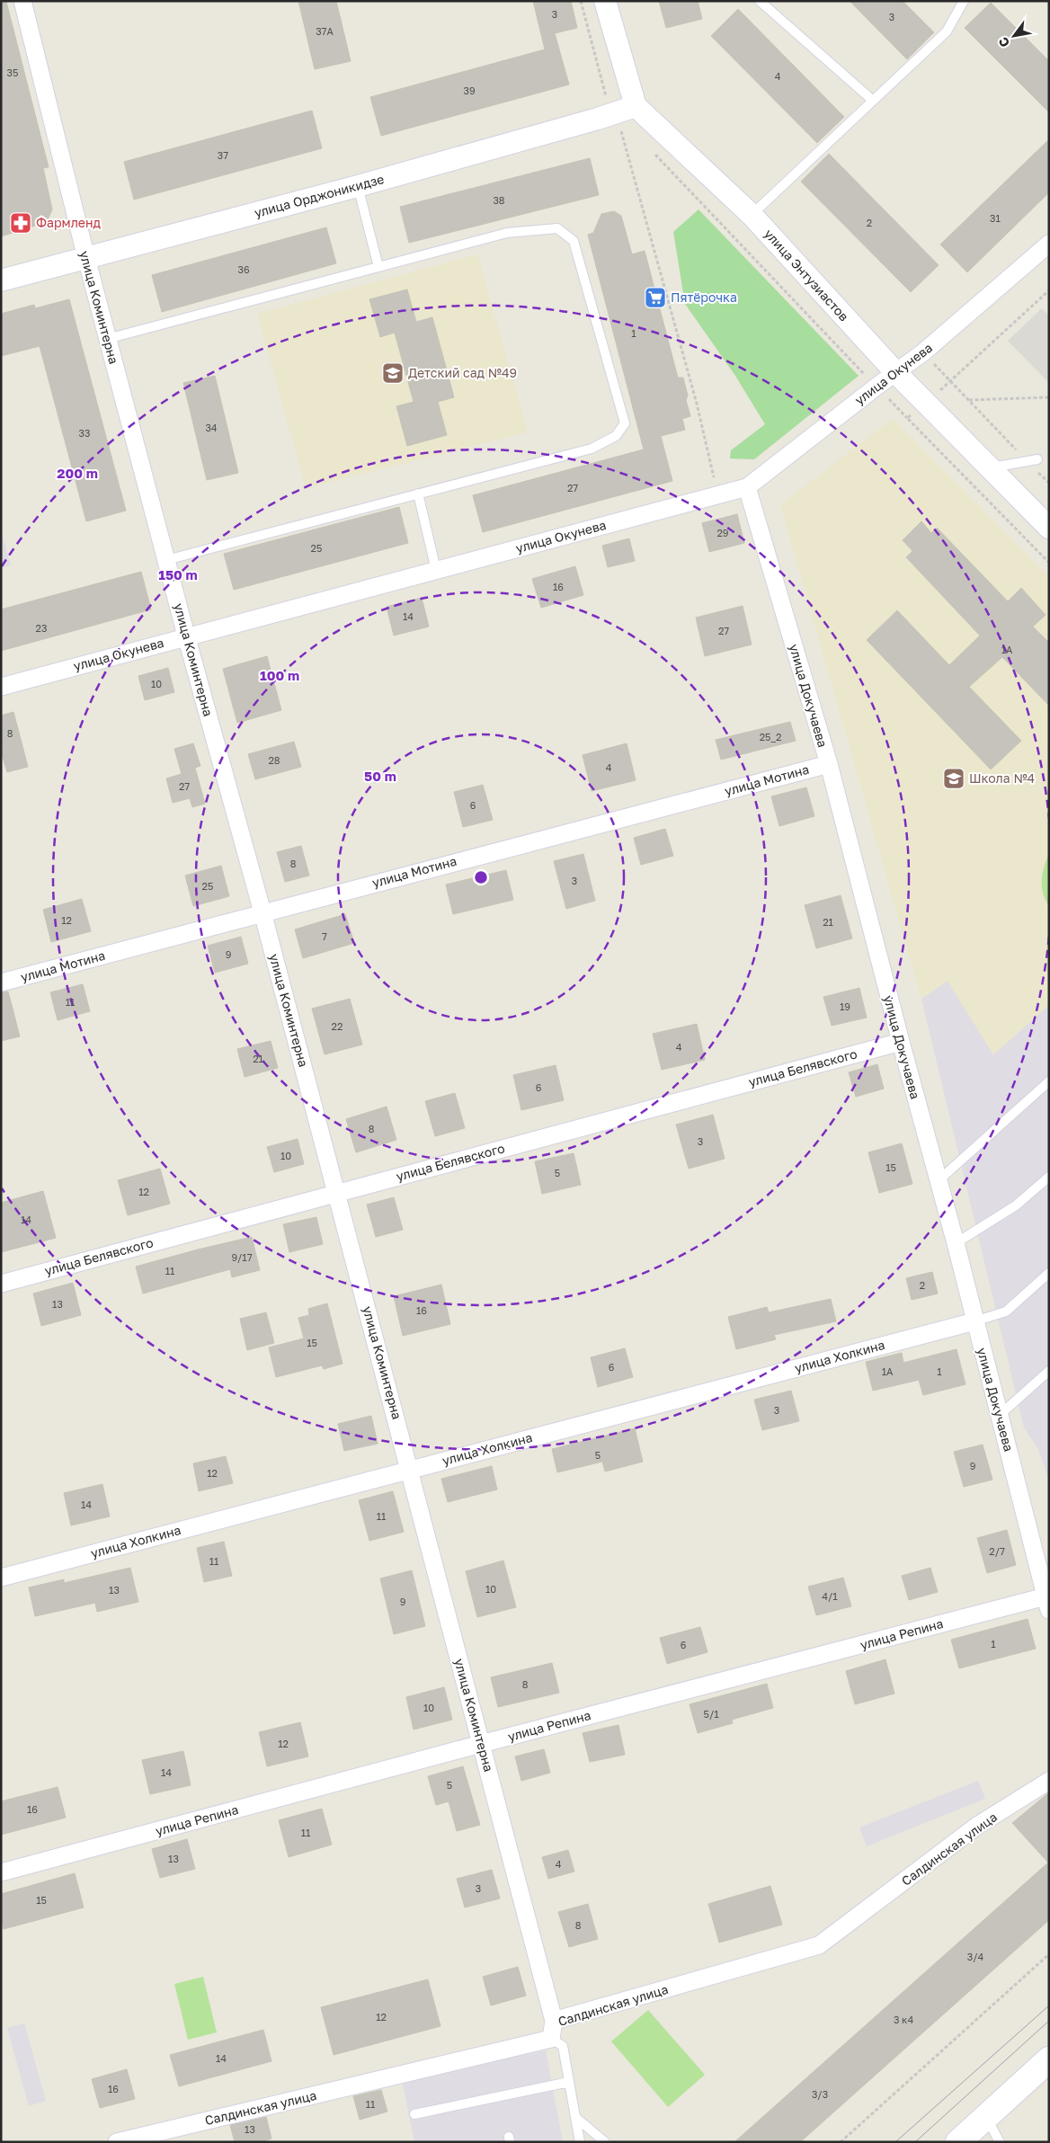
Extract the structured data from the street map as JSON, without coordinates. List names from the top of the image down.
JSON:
{
  "streets": {
    "street": [
      "улица Орджоникидзе",
      "улица Энтузиастов",
      "улица Коминтерна",
      "улица Окунева",
      "улица Докучаева",
      "улица Мотина",
      "улица Белявского",
      "улица Холкина",
      "улица Репина",
      "Салдинская улица"
    ]
  },
  "crossings": [
    ["улица Орджоникидзе", "улица Энтузиастов"],
    ["улица Орджоникидзе", "улица Коминтерна"],
    ["улица Энтузиастов", "улица Окунева"],
    ["улица Коминтерна", "улица Окунева"],
    ["улица Коминтерна", "улица Мотина"],
    ["улица Коминтерна", "улица Белявского"],
    ["улица Коминтерна", "улица Холкина"],
    ["улица Коминтерна", "улица Репина"],
    ["улица Коминтерна", "Салдинская улица"],
    ["улица Окунева", "улица Докучаева"],
    ["улица Докучаева", "улица Мотина"],
    ["улица Докучаева", "улица Белявского"],
    ["улица Докучаева", "улица Холкина"],
    ["улица Докучаева", "улица Репина"]
  ],
  "places": {
    "pharmacy": ["Фармленд"],
    "supermarket": ["Пятёрочка"],
    "school or university": ["Детский сад №49", "Школа №4"]
  },
  "house_numbers": [
    "3",
    "3",
    "37А",
    "35",
    "4",
    "39",
    "37",
    "38",
    "31",
    "2",
    "36",
    "1",
    "34",
    "33",
    "27",
    "29",
    "25",
    "16",
    "14",
    "23",
    "27",
    "1А",
    "10",
    "8",
    "25_2",
    "28",
    "4",
    "27",
    "6",
    "8",
    "3",
    "25",
    "12",
    "21",
    "7",
    "9",
    "11",
    "19",
    "22",
    "4",
    "21",
    "6",
    "8",
    "3",
    "10",
    "15",
    "5",
    "12",
    "14",
    "9/17",
    "11",
    "2",
    "13",
    "16",
    "15",
    "6",
    "1А",
    "1",
    "3",
    "5",
    "9",
    "12",
    "14",
    "11",
    "2/7",
    "11",
    "10",
    "13",
    "4/1",
    "9",
    "1",
    "6",
    "8",
    "10",
    "5/1",
    "12",
    "14",
    "5",
    "16",
    "11",
    "13",
    "4",
    "3",
    "15",
    "8",
    "3/4",
    "12",
    "3 к4",
    "14",
    "16",
    "3/3",
    "11",
    "13"
  ],
  "north": "bottom left",
  "rings": [
    "200 m",
    "150 m",
    "100 m",
    "50 m"
  ]
}
